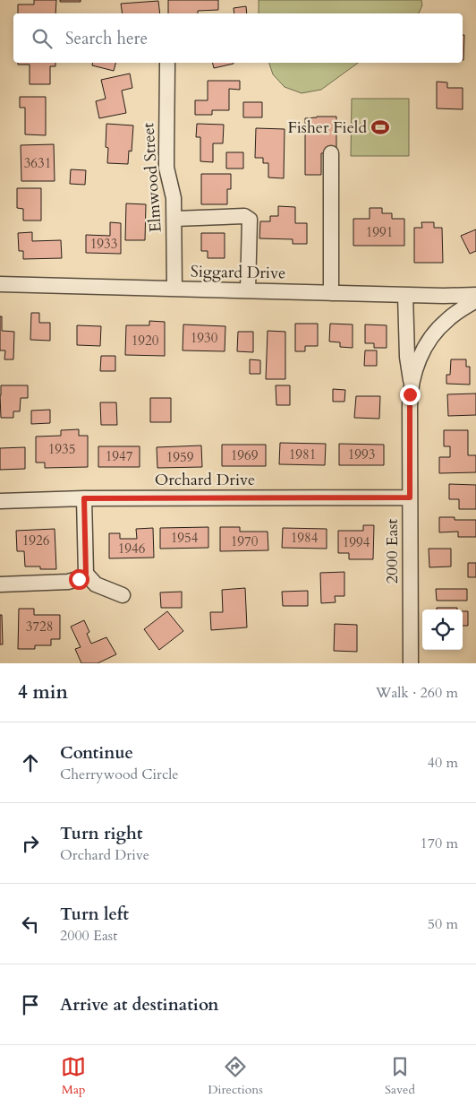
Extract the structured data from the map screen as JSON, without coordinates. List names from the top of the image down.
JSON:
{
  "streets": {
    "street": [
      "Elmwood Street",
      "Siggard Drive",
      "Orchard Drive",
      "2000 East"
    ]
  },
  "crossings": [
    ["Elmwood Street", "Siggard Drive"],
    ["Siggard Drive", "2000 East"],
    ["Orchard Drive", "2000 East"]
  ],
  "places": {
    "sports": ["Fisher Field"]
  },
  "house_numbers": [
    "3631",
    "1991",
    "1933",
    "1930",
    "1920",
    "1935",
    "1981",
    "1993",
    "1969",
    "1947",
    "1959",
    "1954",
    "1984",
    "1926",
    "1970",
    "1994",
    "1946",
    "3728"
  ],
  "page": {
    "search": "Search here",
    "heading": ["4 min", "Walk · 260 m"],
    "list": [
      ["Continue", "Cherrywood Circle", "40 m"],
      ["Turn right", "Orchard Drive", "170 m"],
      ["Turn left", "2000 East", "50 m"],
      "Arrive at destination"
    ],
    "nav": ["Map", "Directions", "Saved"]
  }
}
